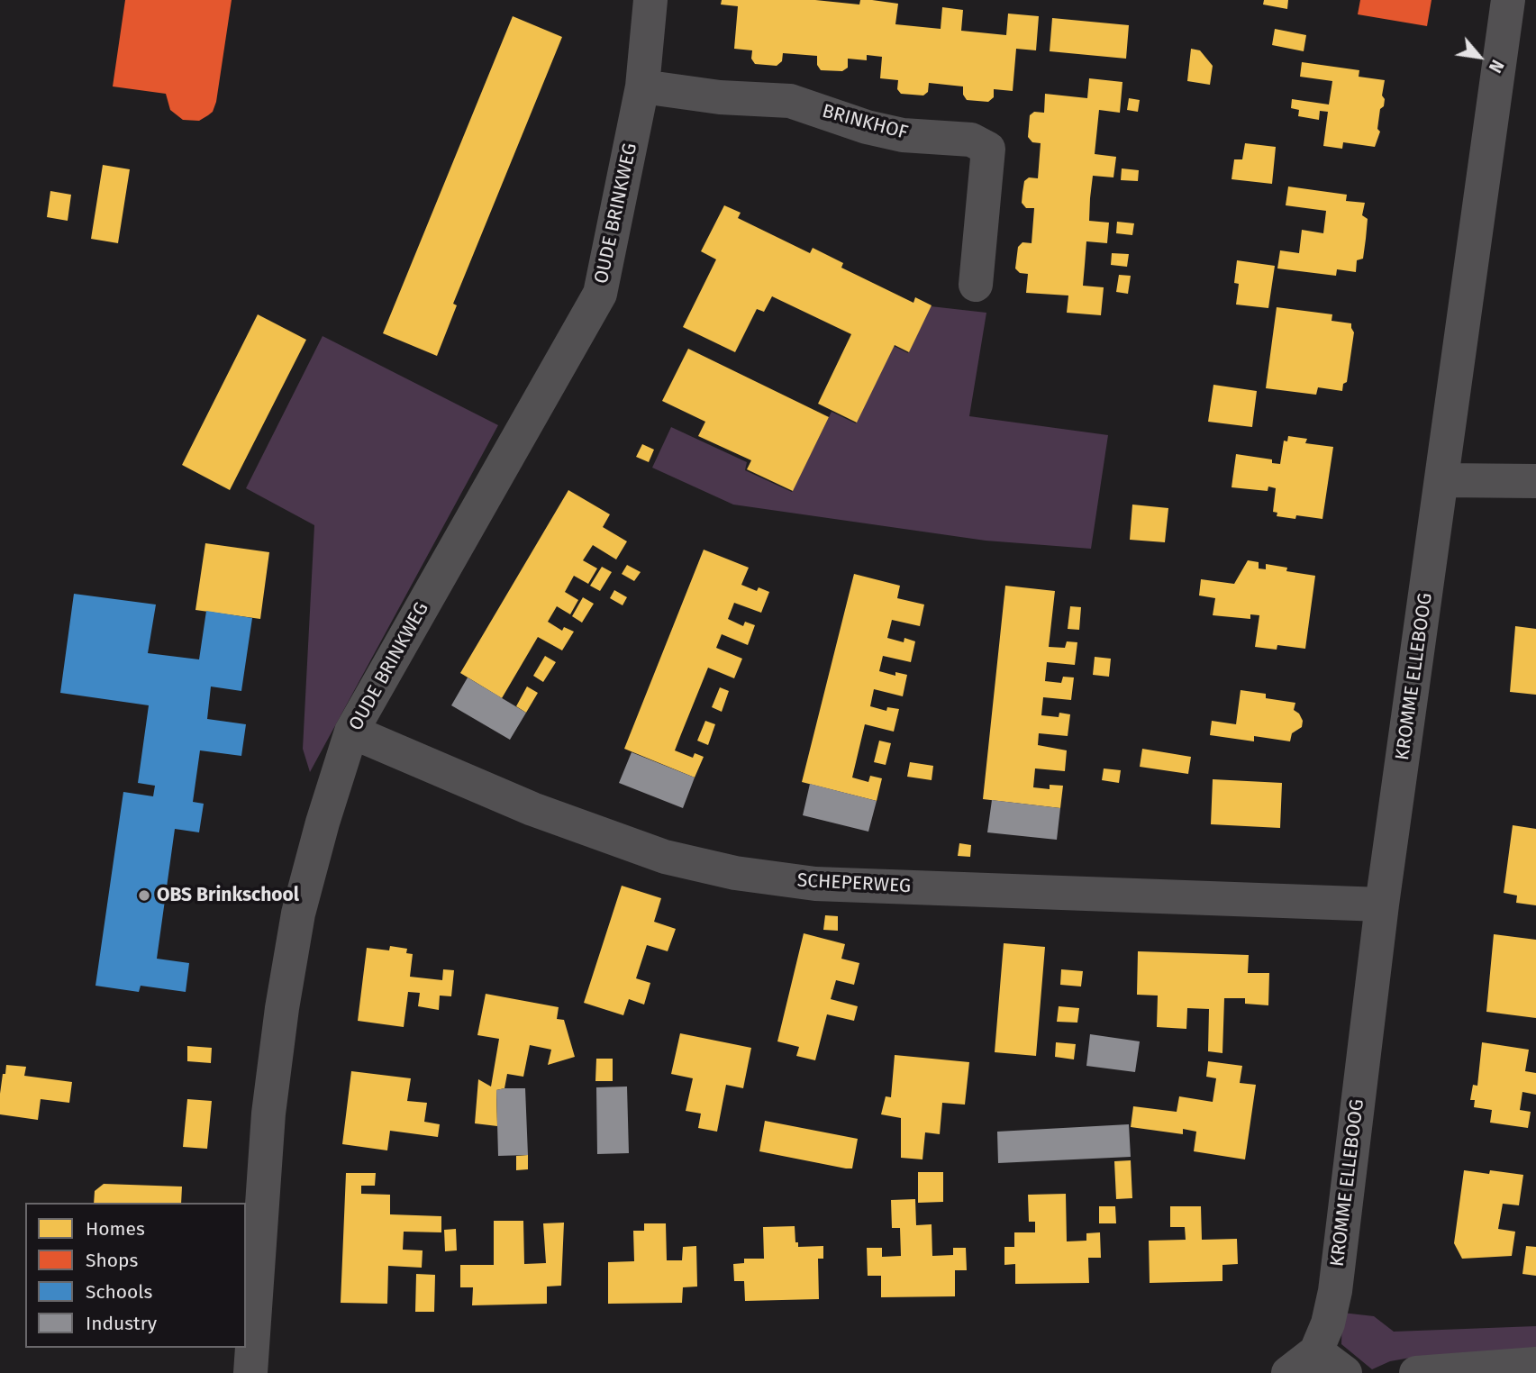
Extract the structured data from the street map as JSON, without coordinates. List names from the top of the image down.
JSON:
{
  "streets": {
    "street": [
      "BRINKHOF",
      "OUDE BRINKWEG",
      "KROMME ELLEBOOG",
      "SCHEPERWEG"
    ]
  },
  "crossings": [
    ["BRINKHOF", "OUDE BRINKWEG"],
    ["OUDE BRINKWEG", "SCHEPERWEG"],
    ["KROMME ELLEBOOG", "SCHEPERWEG"]
  ],
  "places": ["OBS Brinkschool"],
  "legend": [
    "Homes",
    "Shops",
    "Schools",
    "Industry"
  ],
  "north": "bottom right"
}
